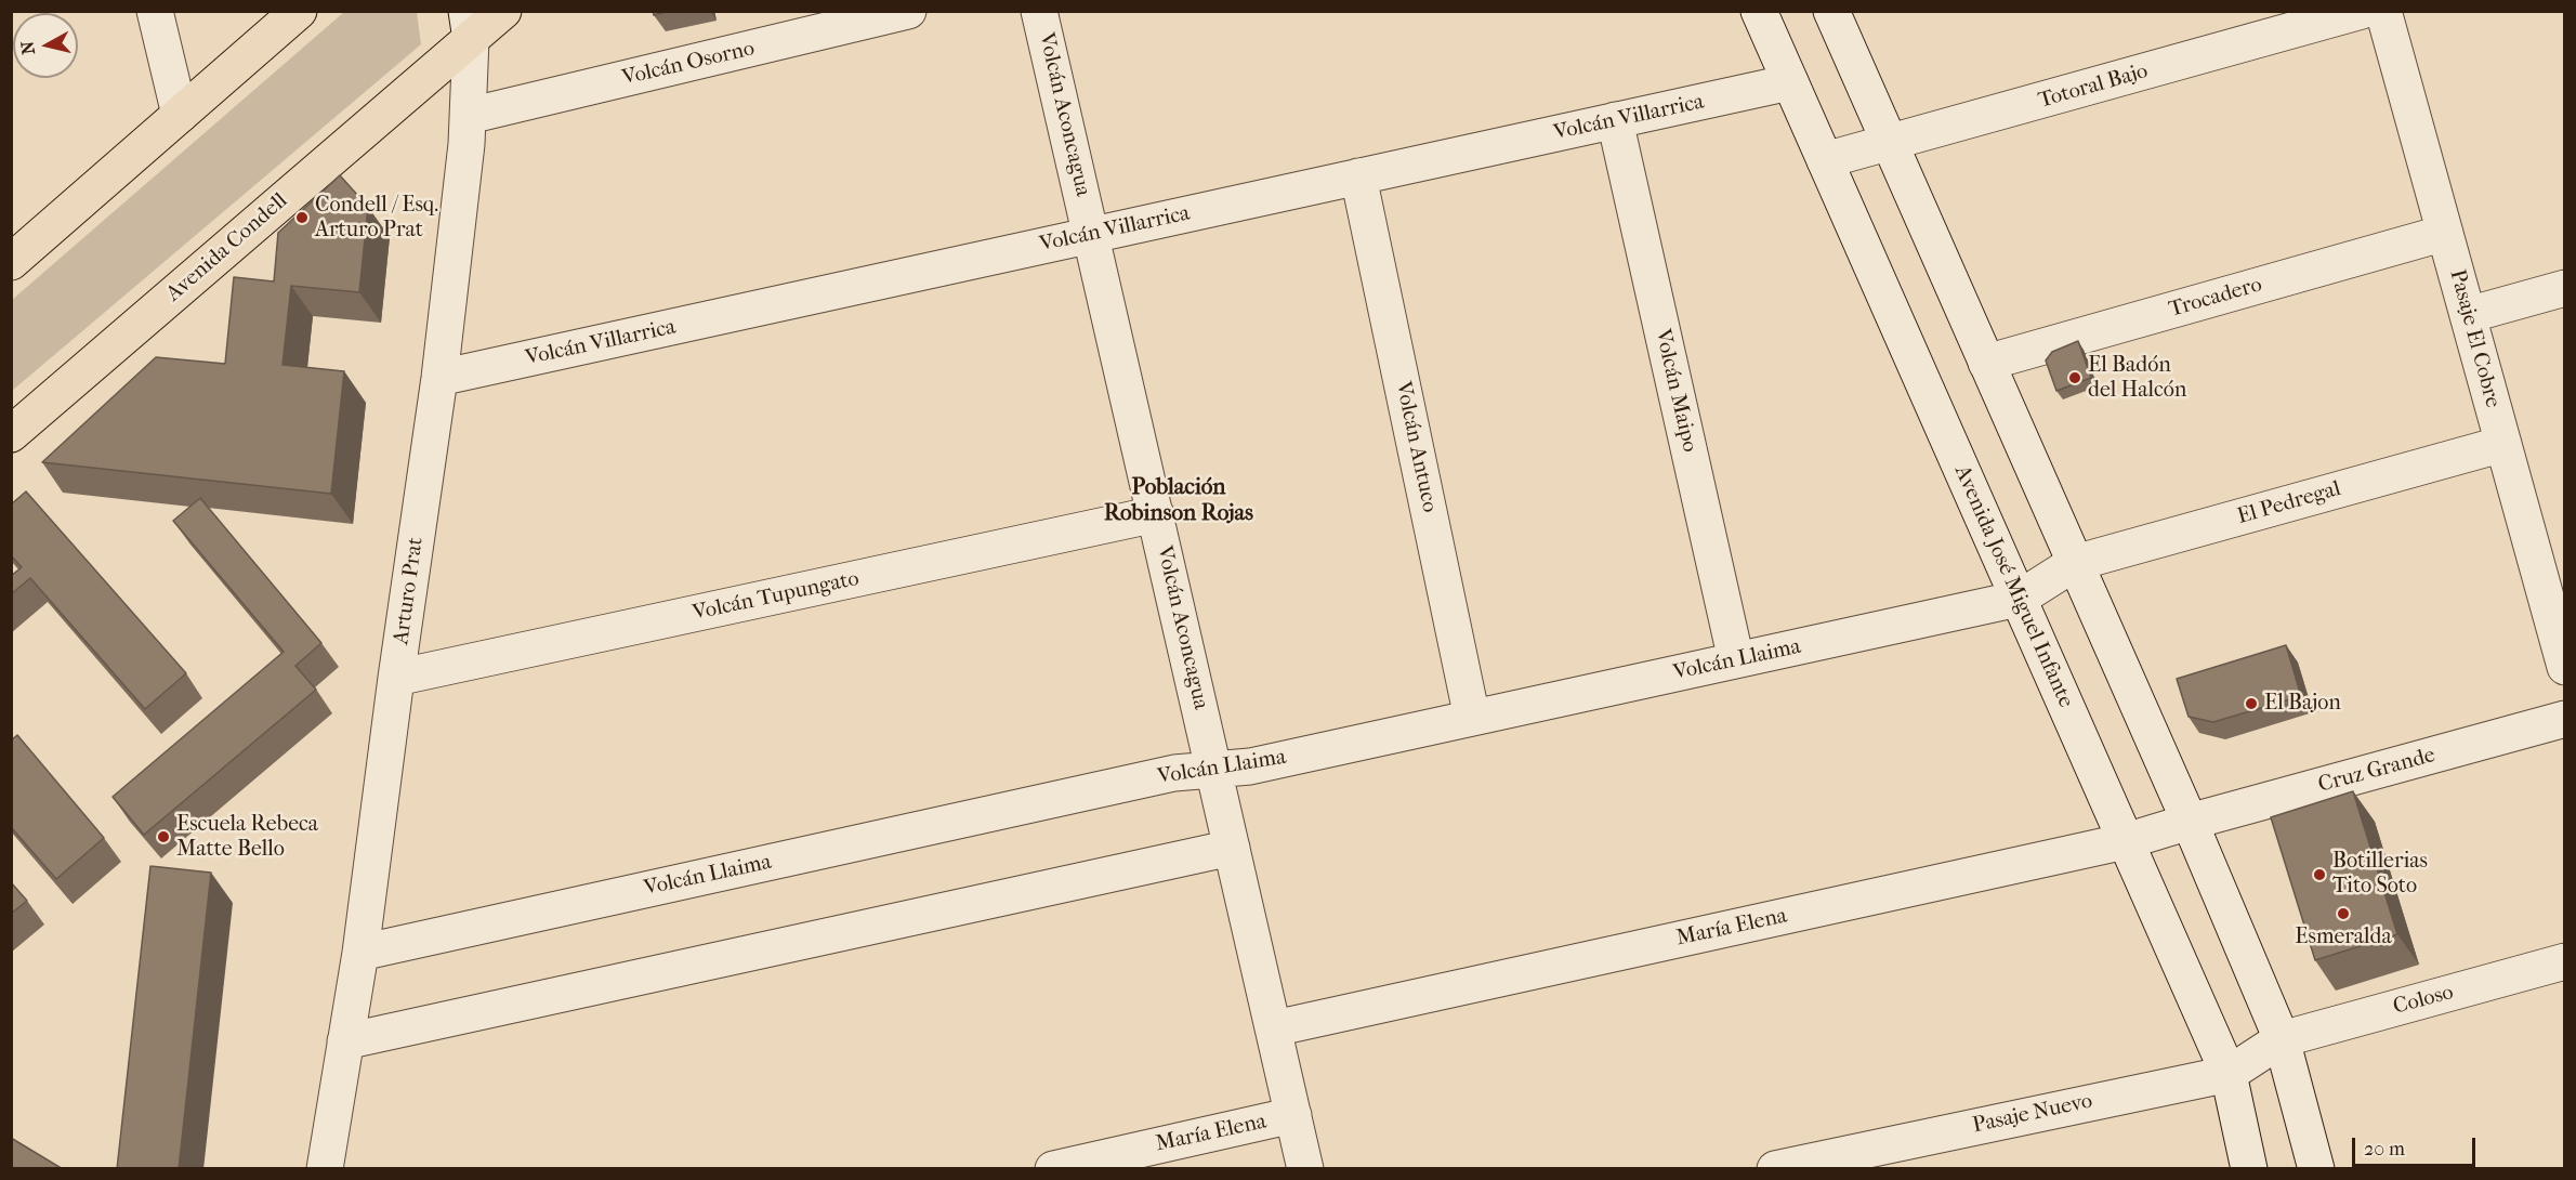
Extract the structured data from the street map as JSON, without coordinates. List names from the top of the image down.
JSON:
{
  "streets": {
    "main road": ["Avenida Condell"],
    "street": [
      "Volcán Osorno",
      "Totoral Bajo",
      "Volcán Aconcagua",
      "Volcán Villarrica",
      "Trocadero",
      "Pasaje El Cobre",
      "Volcán Maipo",
      "Volcán Antuco",
      "El Pedregal",
      "Avenida José Miguel Infante",
      "Arturo Prat",
      "Volcán Tupungato",
      "Volcán Llaima",
      "Cruz Grande",
      "María Elena",
      "Coloso",
      "Pasaje Nuevo"
    ]
  },
  "crossings": [
    ["Volcán Osorno", "Arturo Prat"],
    ["Totoral Bajo", "Avenida José Miguel Infante"],
    ["Volcán Aconcagua", "Volcán Villarrica"],
    ["Volcán Aconcagua", "Volcán Tupungato"],
    ["Volcán Aconcagua", "Volcán Llaima"],
    ["Volcán Aconcagua", "María Elena"],
    ["Volcán Villarrica", "Volcán Maipo"],
    ["Volcán Villarrica", "Volcán Antuco"],
    ["Volcán Villarrica", "Avenida José Miguel Infante"],
    ["Volcán Villarrica", "Arturo Prat"],
    ["Avenida Condell", "Arturo Prat"],
    ["Trocadero", "Pasaje El Cobre"],
    ["Pasaje El Cobre", "El Pedregal"],
    ["Volcán Maipo", "Volcán Llaima"],
    ["Volcán Antuco", "Volcán Llaima"],
    ["El Pedregal", "Volcán Llaima"],
    ["Avenida José Miguel Infante", "Volcán Llaima"],
    ["Avenida José Miguel Infante", "María Elena"],
    ["Avenida José Miguel Infante", "Pasaje Nuevo"],
    ["Arturo Prat", "Volcán Tupungato"],
    ["Arturo Prat", "Volcán Llaima"],
    ["Cruz Grande", "María Elena"],
    ["Coloso", "Pasaje Nuevo"]
  ],
  "districts": ["Población Robinson Rojas"],
  "places": [
    "Condell / Esq. Arturo Prat",
    "El Badón del Halcón",
    "El Bajon",
    "Escuela Rebeca Matte Bello",
    "Botillerias Tito Soto",
    "Esmeralda"
  ],
  "scale_bar": "20 m",
  "north": "left"
}
